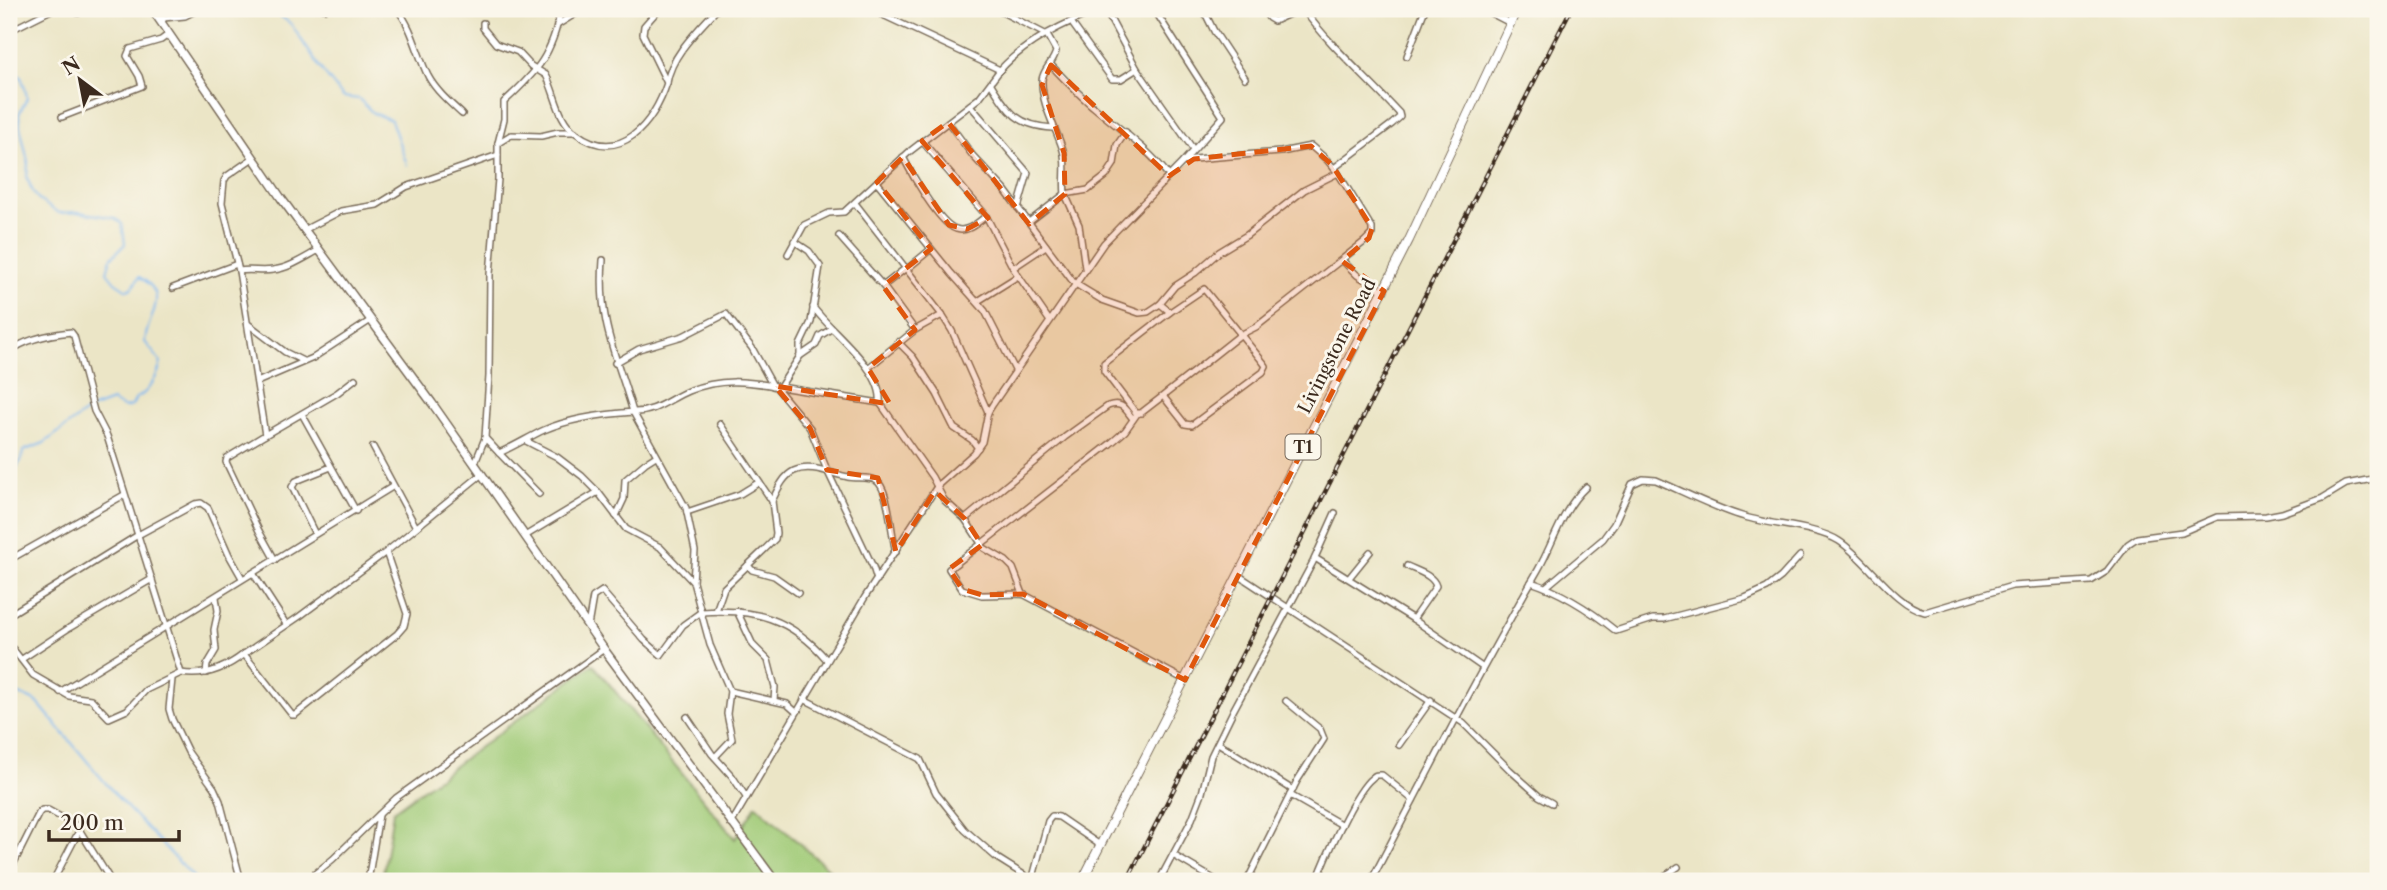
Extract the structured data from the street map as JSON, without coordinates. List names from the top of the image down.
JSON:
{
  "streets": {
    "highway": ["Livingstone Road", "T1"]
  },
  "scale_bar": "200 m",
  "north": "top left"
}
